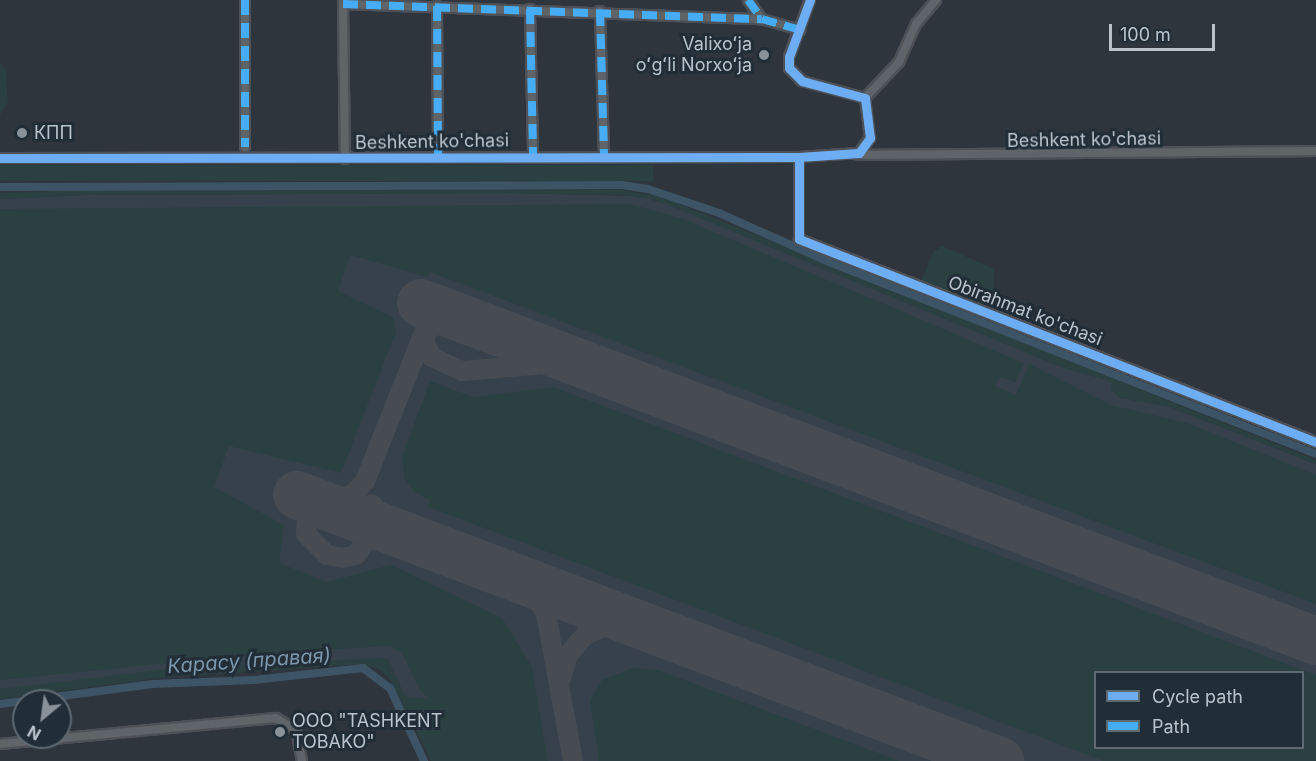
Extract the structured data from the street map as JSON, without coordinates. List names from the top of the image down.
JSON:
{
  "streets": {
    "street": ["Beshkent ko'chasi", "Obirahmat ko'chasi"]
  },
  "crossings": [
    ["Beshkent ko'chasi", "Obirahmat ko'chasi"]
  ],
  "water": ["Карасу (правая)"],
  "places": ["Valixoʻja oʻgʻli Norxoʻja", "КПП", "OOO \"TASHKENT TOBAKO\""],
  "legend": ["Cycle path", "Path"],
  "scale_bar": "100 m",
  "north": "bottom left"
}
